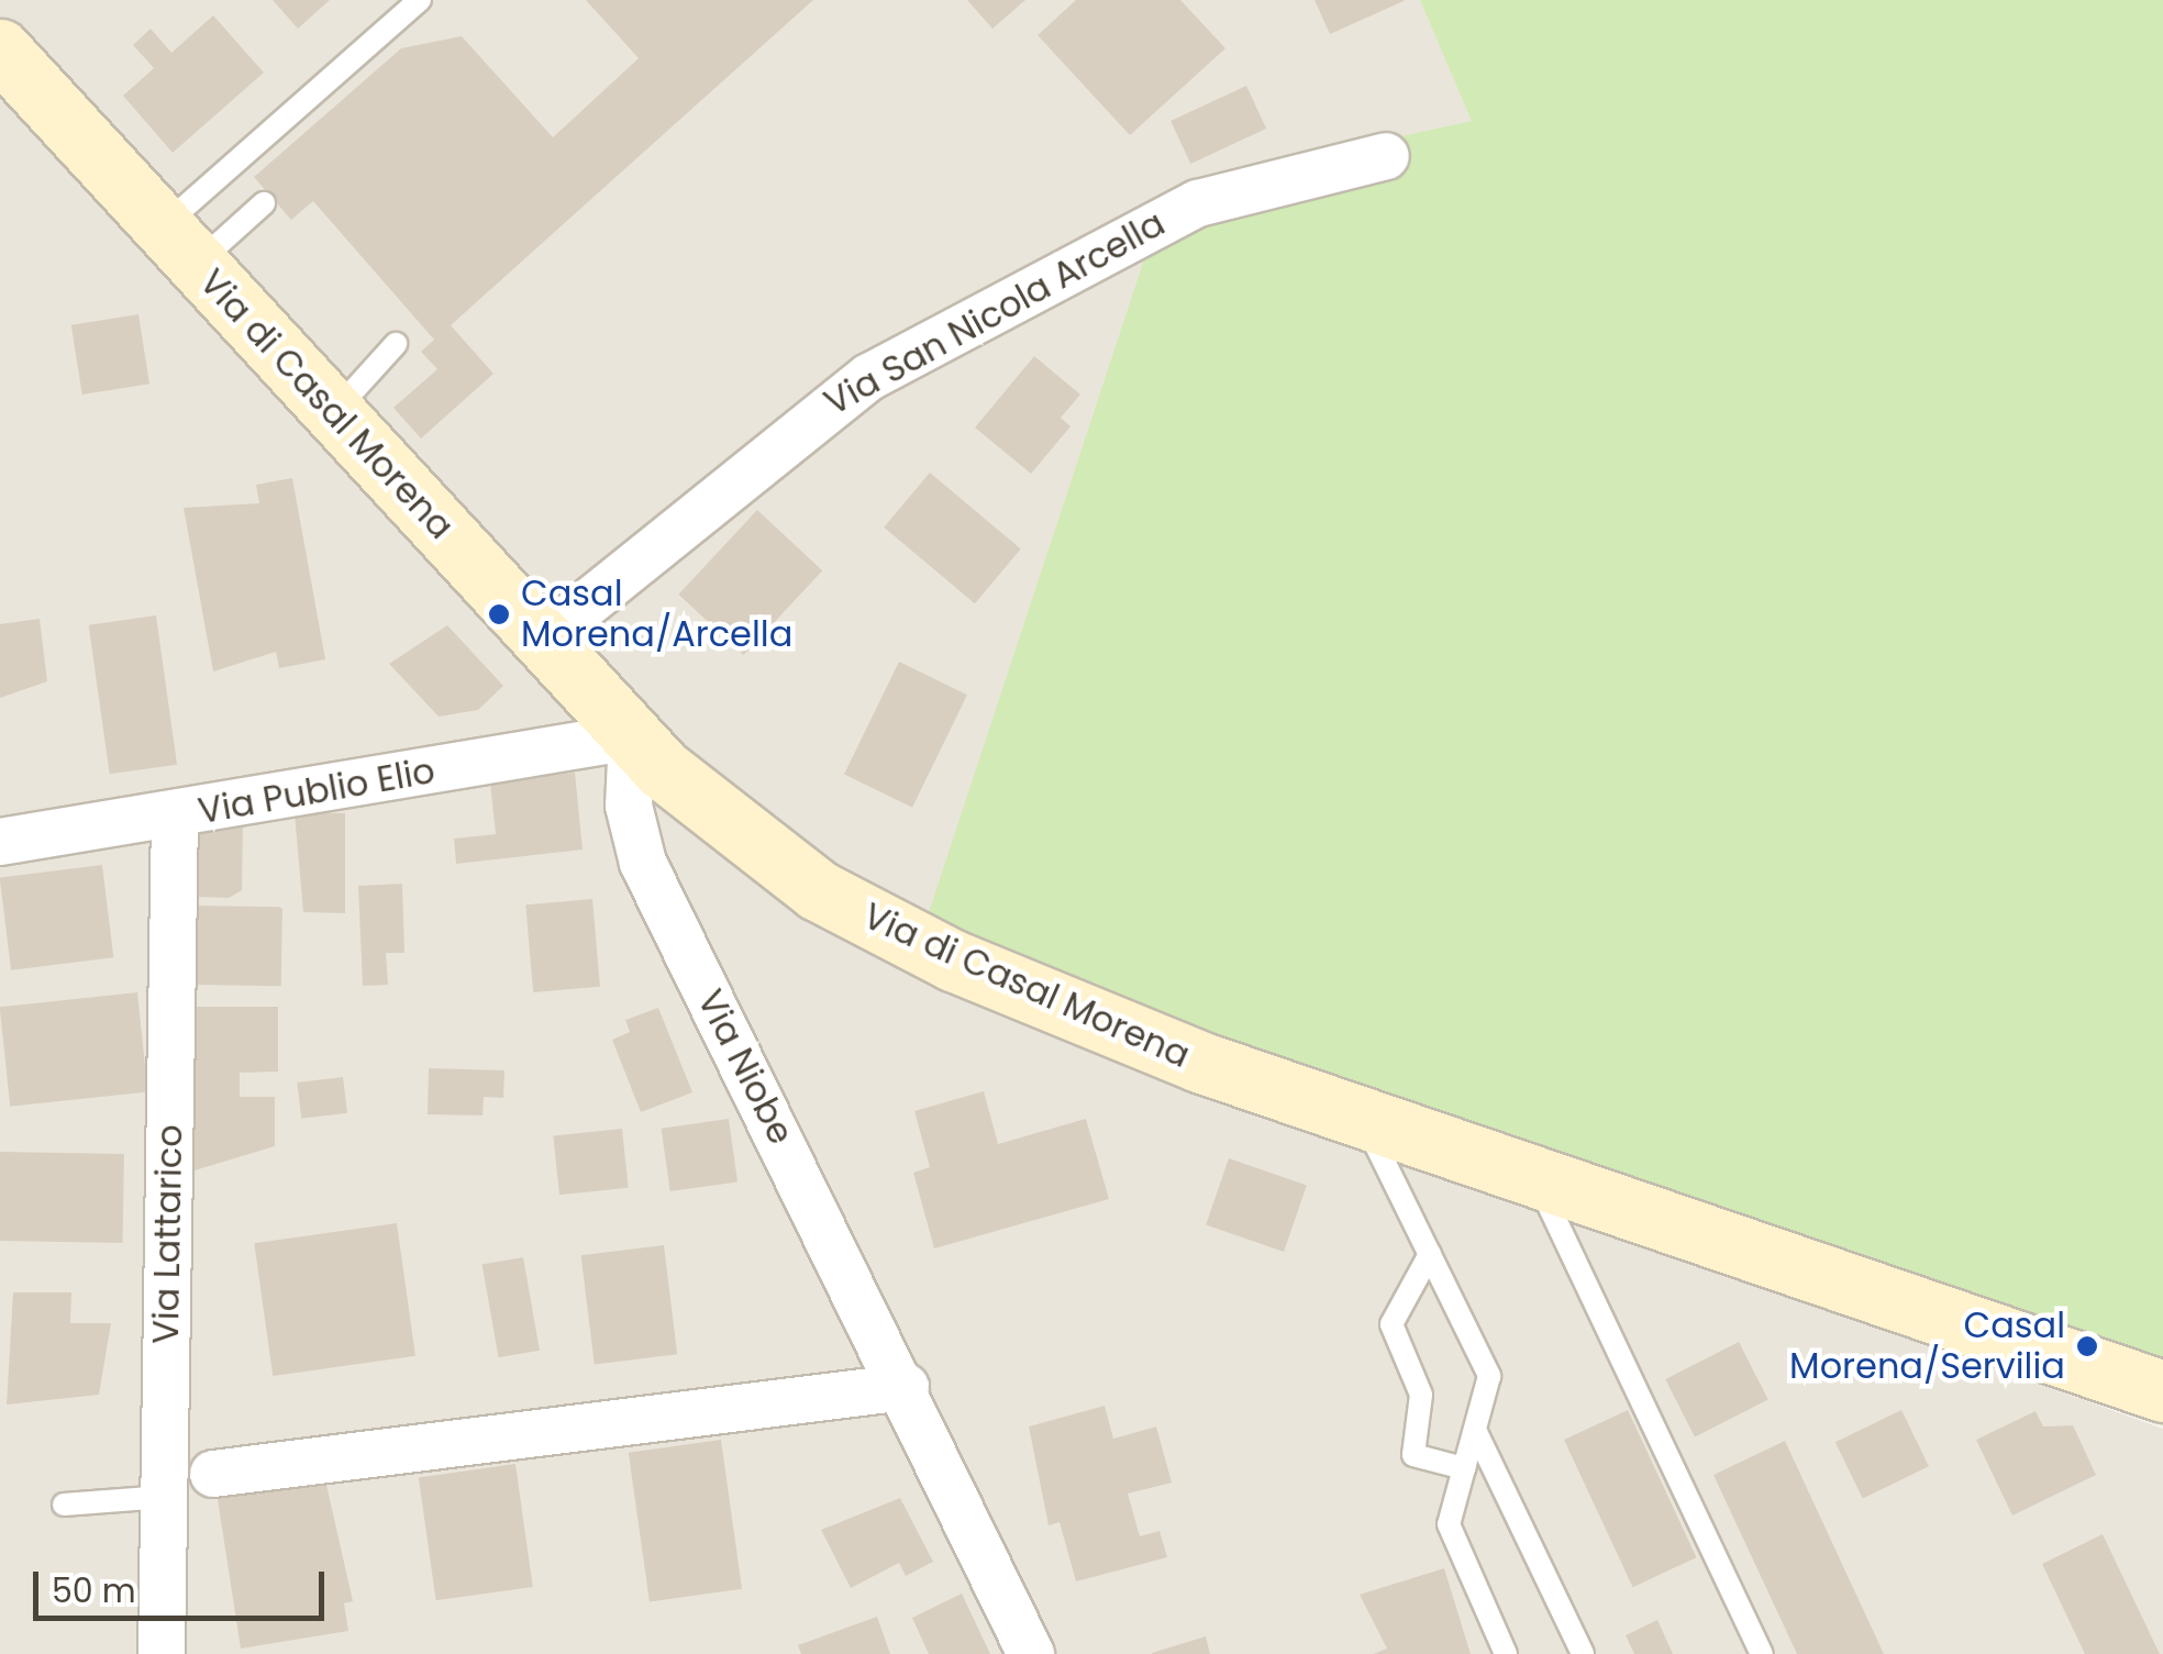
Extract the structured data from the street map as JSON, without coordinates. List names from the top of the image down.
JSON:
{
  "streets": {
    "main road": ["Via di Casal Morena"],
    "street": [
      "Via San Nicola Arcella",
      "Via Publio Elio",
      "Via Niobe",
      "Via Lattarico"
    ]
  },
  "crossings": [
    ["Via San Nicola Arcella", "Via di Casal Morena"],
    ["Via di Casal Morena", "Via Publio Elio"],
    ["Via di Casal Morena", "Via Niobe"],
    ["Via Publio Elio", "Via Niobe"],
    ["Via Publio Elio", "Via Lattarico"]
  ],
  "places": ["Casal Morena/Arcella", "Casal Morena/Servilia"],
  "scale_bar": "50 m"
}
